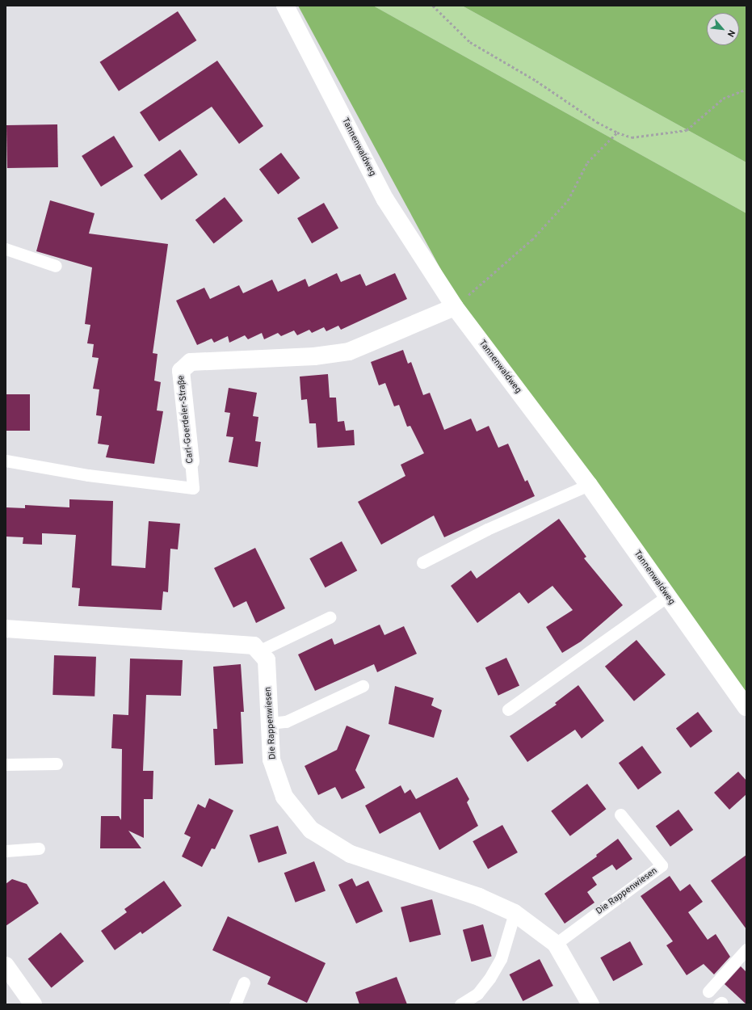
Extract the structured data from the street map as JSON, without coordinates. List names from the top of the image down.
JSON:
{
  "streets": {
    "street": ["Tannenwaldweg", "Carl-Goerdeler-Straße", "Die Rappenwiesen"]
  },
  "crossings": [
    ["Tannenwaldweg", "Carl-Goerdeler-Straße"]
  ],
  "north": "bottom right"
}
